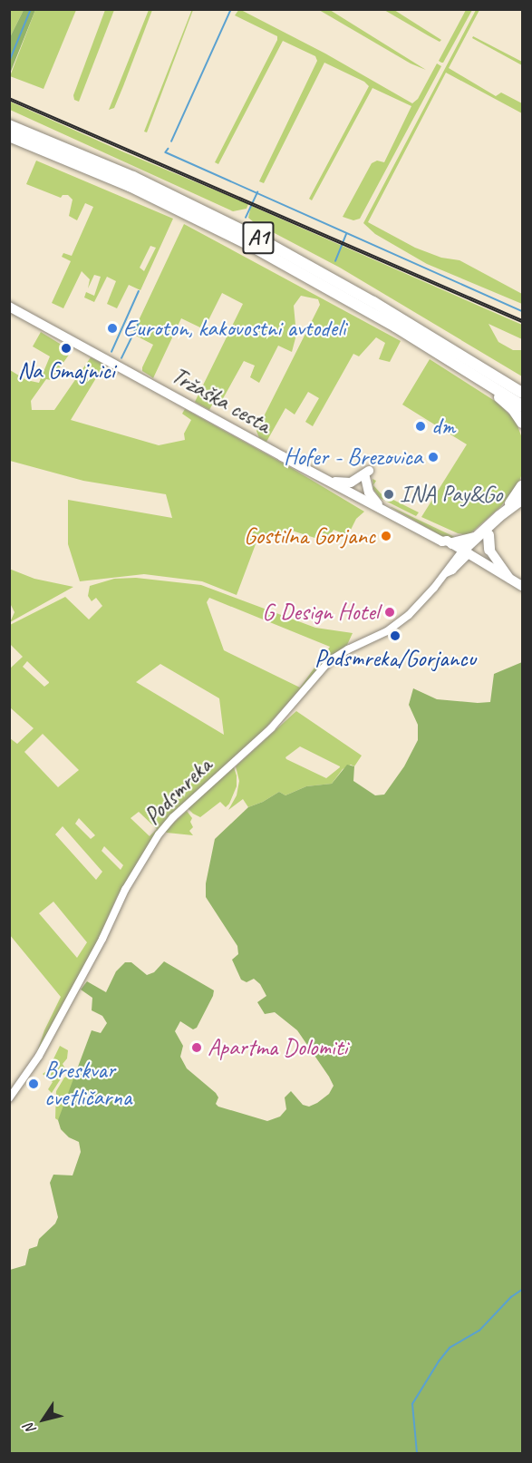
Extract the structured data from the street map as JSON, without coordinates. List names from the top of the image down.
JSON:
{
  "streets": {
    "highway": ["A1"],
    "main road": ["Tržaška cesta"],
    "street": ["Podsmreka"]
  },
  "crossings": [
    ["Tržaška cesta", "Podsmreka"]
  ],
  "places": [
    "Euroton, kakovostni avtodeli",
    "Na Gmajnici",
    "dm",
    "Hofer - Brezovica",
    "INA Pay&Go",
    "Gostilna Gorjanc",
    "G Design Hotel",
    "Podsmreka/Gorjancu",
    "Apartma Dolomiti",
    "Breskvar cvetličarna"
  ],
  "north": "bottom left"
}
